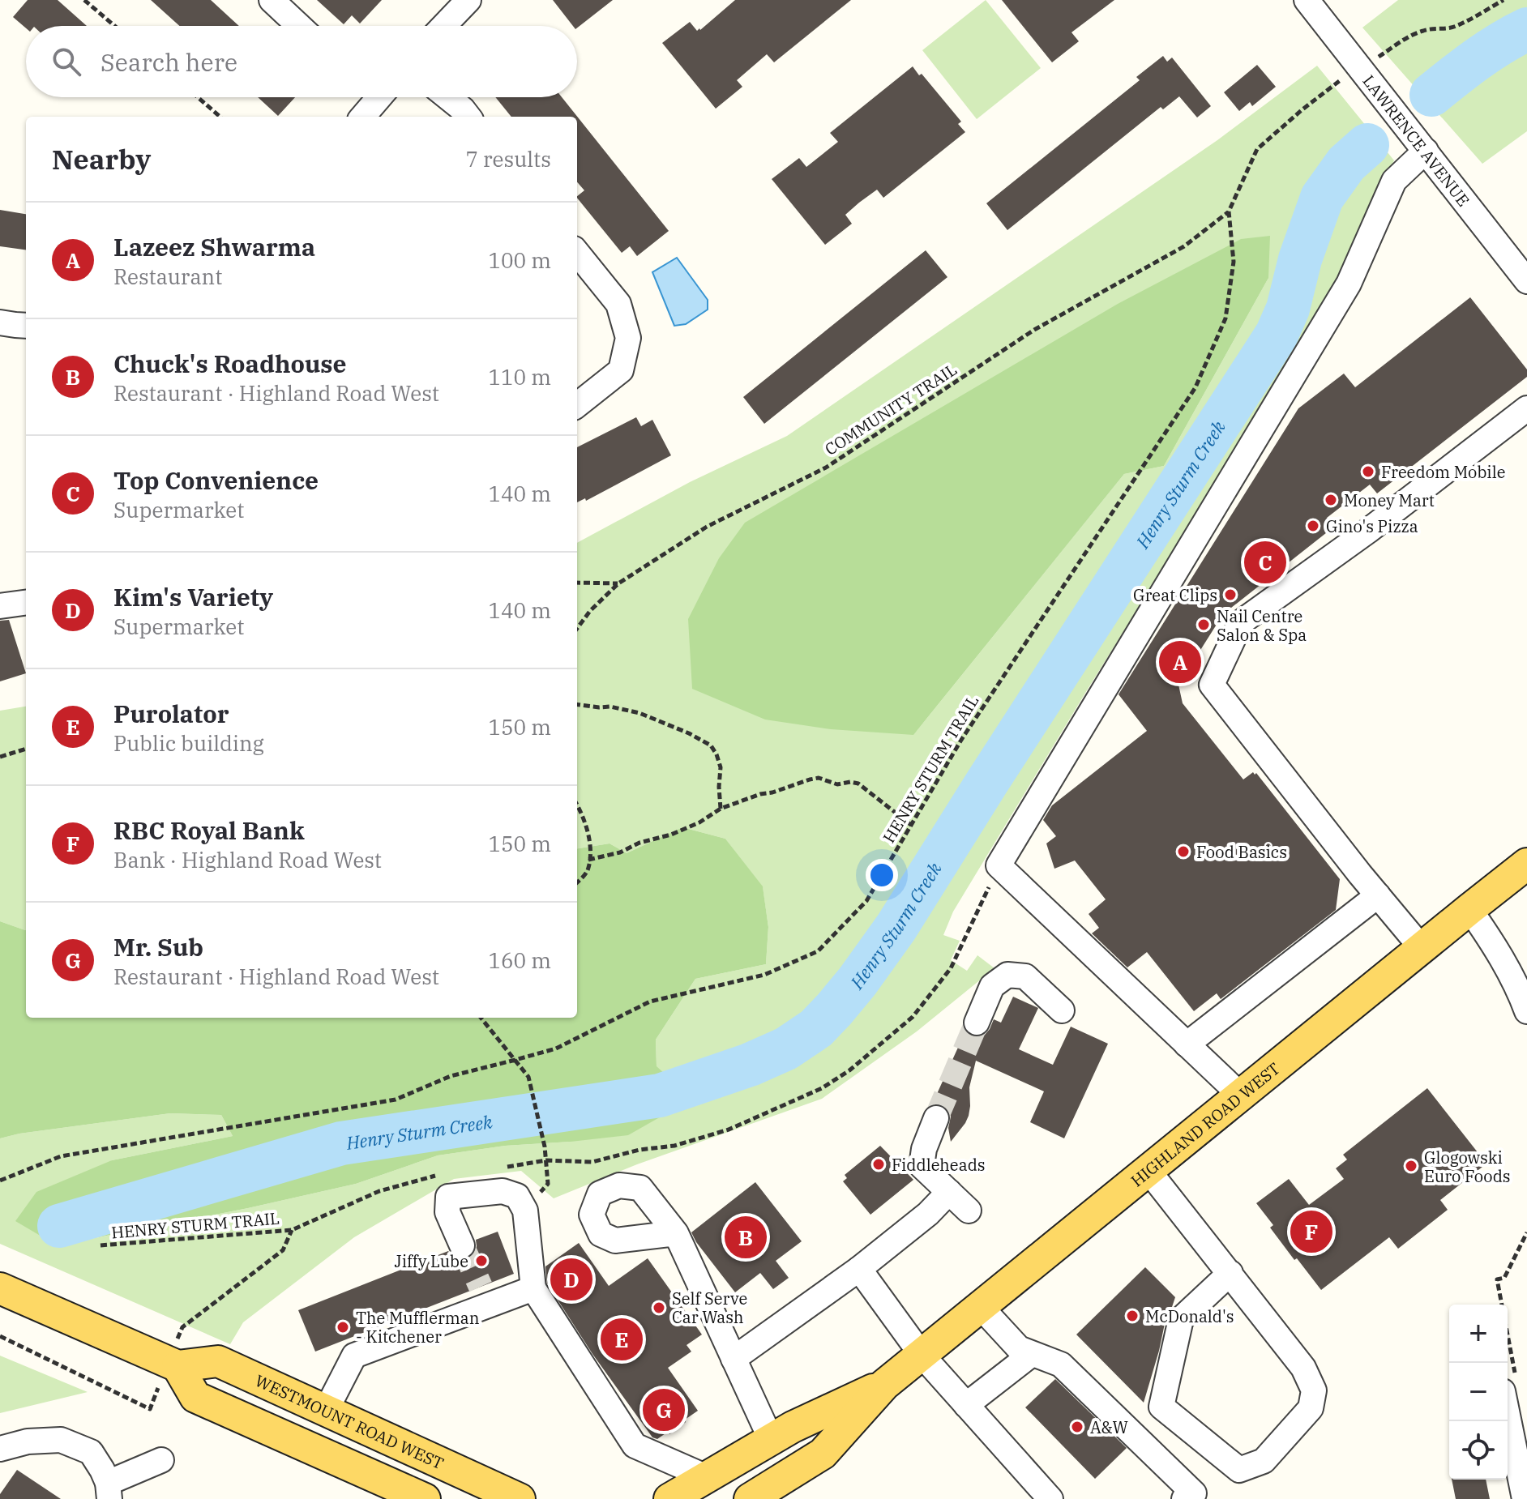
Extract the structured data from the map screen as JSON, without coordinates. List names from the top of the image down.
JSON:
{
  "streets": {
    "main road": ["HIGHLAND ROAD WEST", "WESTMOUNT ROAD WEST"],
    "street": ["LAWRENCE AVENUE"],
    "path": ["COMMUNITY TRAIL", "HENRY STURM TRAIL"]
  },
  "crossings": [
    ["COMMUNITY TRAIL", "HENRY STURM TRAIL"]
  ],
  "water": ["Henry Sturm Creek"],
  "places": [
    "Freedom Mobile",
    "Money Mart",
    "Gino's Pizza",
    "Great Clips",
    "Nail Centre Salon & Spa",
    "Food Basics",
    "Fiddleheads",
    "Glogowski Euro Foods",
    "Jiffy Lube",
    "Self Serve Car Wash",
    "McDonald's",
    "The Mufflerman - Kitchener",
    "A&W"
  ],
  "page": {
    "search": "Search here",
    "heading": ["Nearby", "7 results"],
    "list": [
      {
        "mark": "A",
        "name": "Lazeez Shwarma",
        "note": "Restaurant",
        "value": "100 m"
      },
      {
        "mark": "B",
        "name": "Chuck's Roadhouse",
        "note": "Restaurant · Highland Road West",
        "value": "110 m"
      },
      {
        "mark": "C",
        "name": "Top Convenience",
        "note": "Supermarket",
        "value": "140 m"
      },
      {
        "mark": "D",
        "name": "Kim's Variety",
        "note": "Supermarket",
        "value": "140 m"
      },
      {
        "mark": "E",
        "name": "Purolator",
        "note": "Public building",
        "value": "150 m"
      },
      {
        "mark": "F",
        "name": "RBC Royal Bank",
        "note": "Bank · Highland Road West",
        "value": "150 m"
      },
      {
        "mark": "G",
        "name": "Mr. Sub",
        "note": "Restaurant · Highland Road West",
        "value": "160 m"
      }
    ],
    "pins": [
      "C",
      "A",
      "F",
      "B",
      "D",
      "E",
      "G"
    ],
    "map_buttons": ["+", "−"]
  }
}
